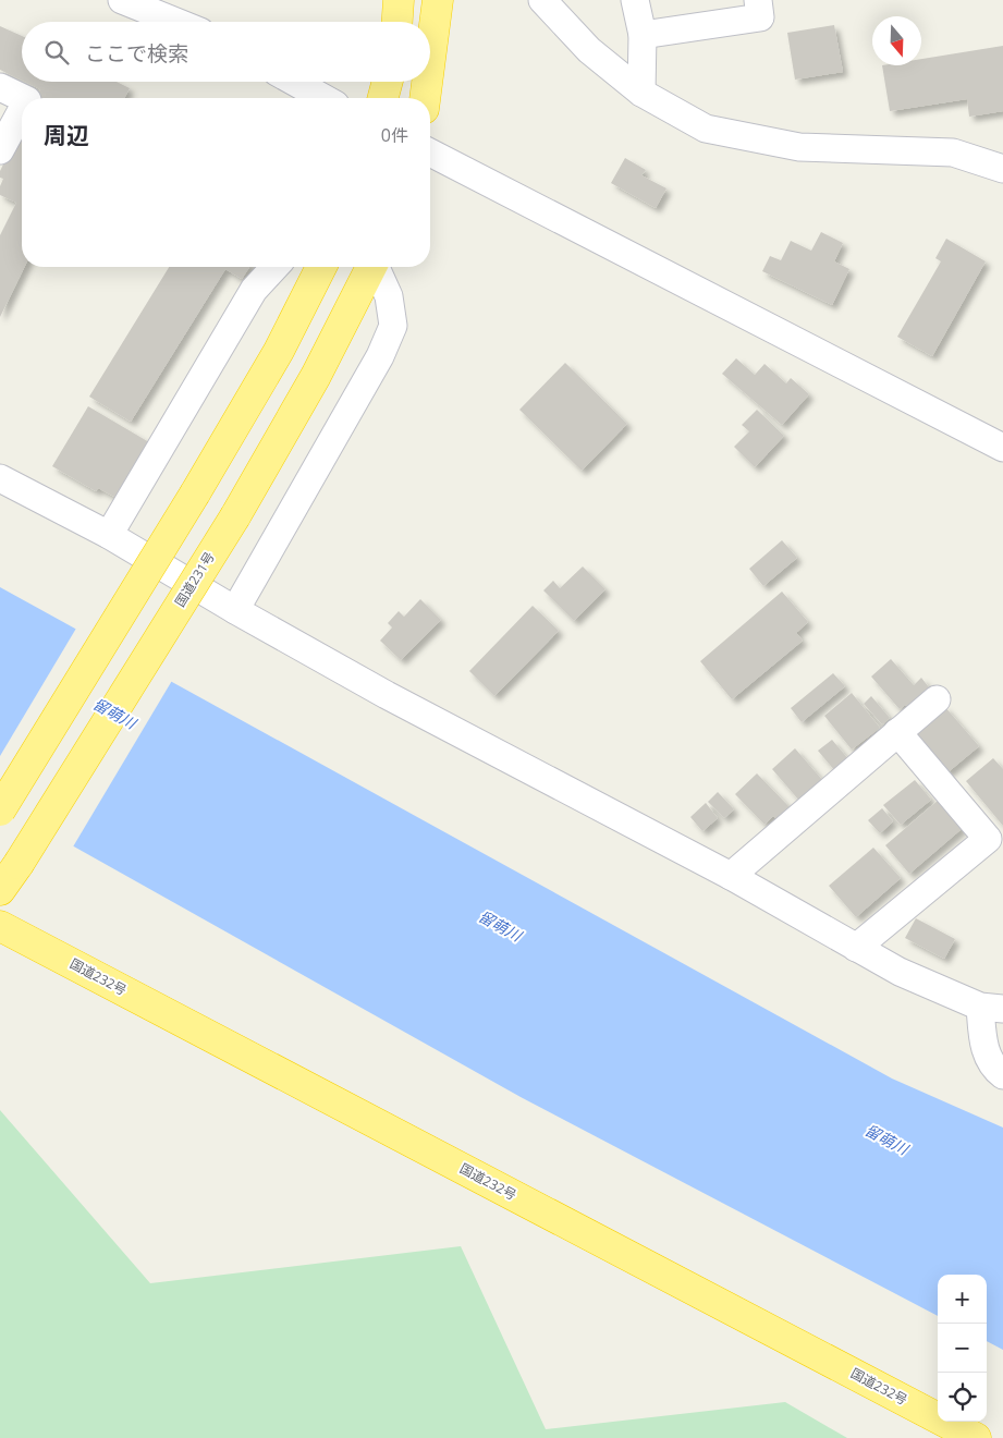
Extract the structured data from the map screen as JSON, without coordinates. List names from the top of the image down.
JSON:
{
  "streets": {
    "highway": ["国道231号", "国道232号"]
  },
  "water": ["留萌川"],
  "north": "bottom",
  "page": {
    "search": "ここで検索",
    "heading": ["周辺", "0件"],
    "map_buttons": ["+", "−"]
  }
}
